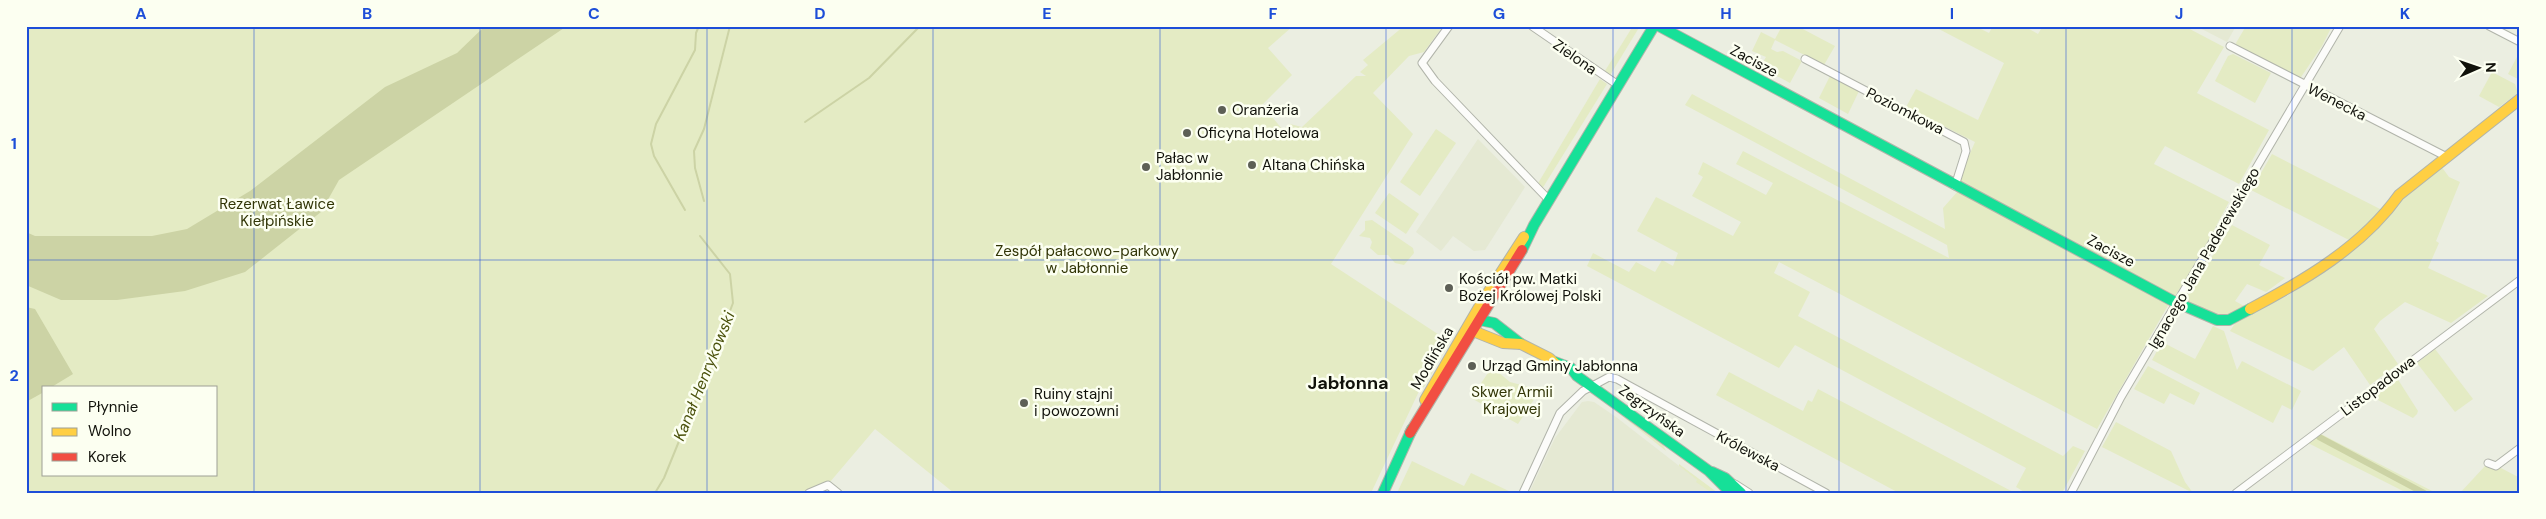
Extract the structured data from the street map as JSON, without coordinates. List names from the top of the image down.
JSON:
{
  "streets": {
    "main road": ["Zacisze", "Modlińska", "Zegrzyńska"],
    "street": [
      "Zielona",
      "Wenecka",
      "Poziomkowa",
      "Ignacego Jana Paderewskiego",
      "Listopadowa",
      "Królewska"
    ]
  },
  "crossings": [
    ["Zielona", "Modlińska"],
    ["Zacisze", "Wenecka"],
    ["Zacisze", "Poziomkowa"],
    ["Zacisze", "Ignacego Jana Paderewskiego"],
    ["Wenecka", "Ignacego Jana Paderewskiego"],
    ["Modlińska", "Zegrzyńska"],
    ["Zegrzyńska", "Królewska"]
  ],
  "districts": ["Jabłonna"],
  "water": ["Kanał Henrykowski"],
  "parks": ["Rezerwat Ławice Kiełpińskie", "Zespół pałacowo-parkowy w Jabłonnie", "Skwer Armii Krajowej"],
  "places": [
    "Oranżeria",
    "Oficyna Hotelowa",
    "Altana Chińska",
    "Pałac w Jabłonnie",
    "Kościół pw. Matki Bożej Królowej Polski",
    "Urząd Gminy Jabłonna",
    "Ruiny stajni i powozowni"
  ],
  "legend": ["Płynnie", "Wolno", "Korek"],
  "north": "right",
  "grid": {
    "columns": [
      "A",
      "B",
      "C",
      "D",
      "E",
      "F",
      "G",
      "H",
      "I",
      "J",
      "K"
    ],
    "rows": ["1", "2"]
  }
}
